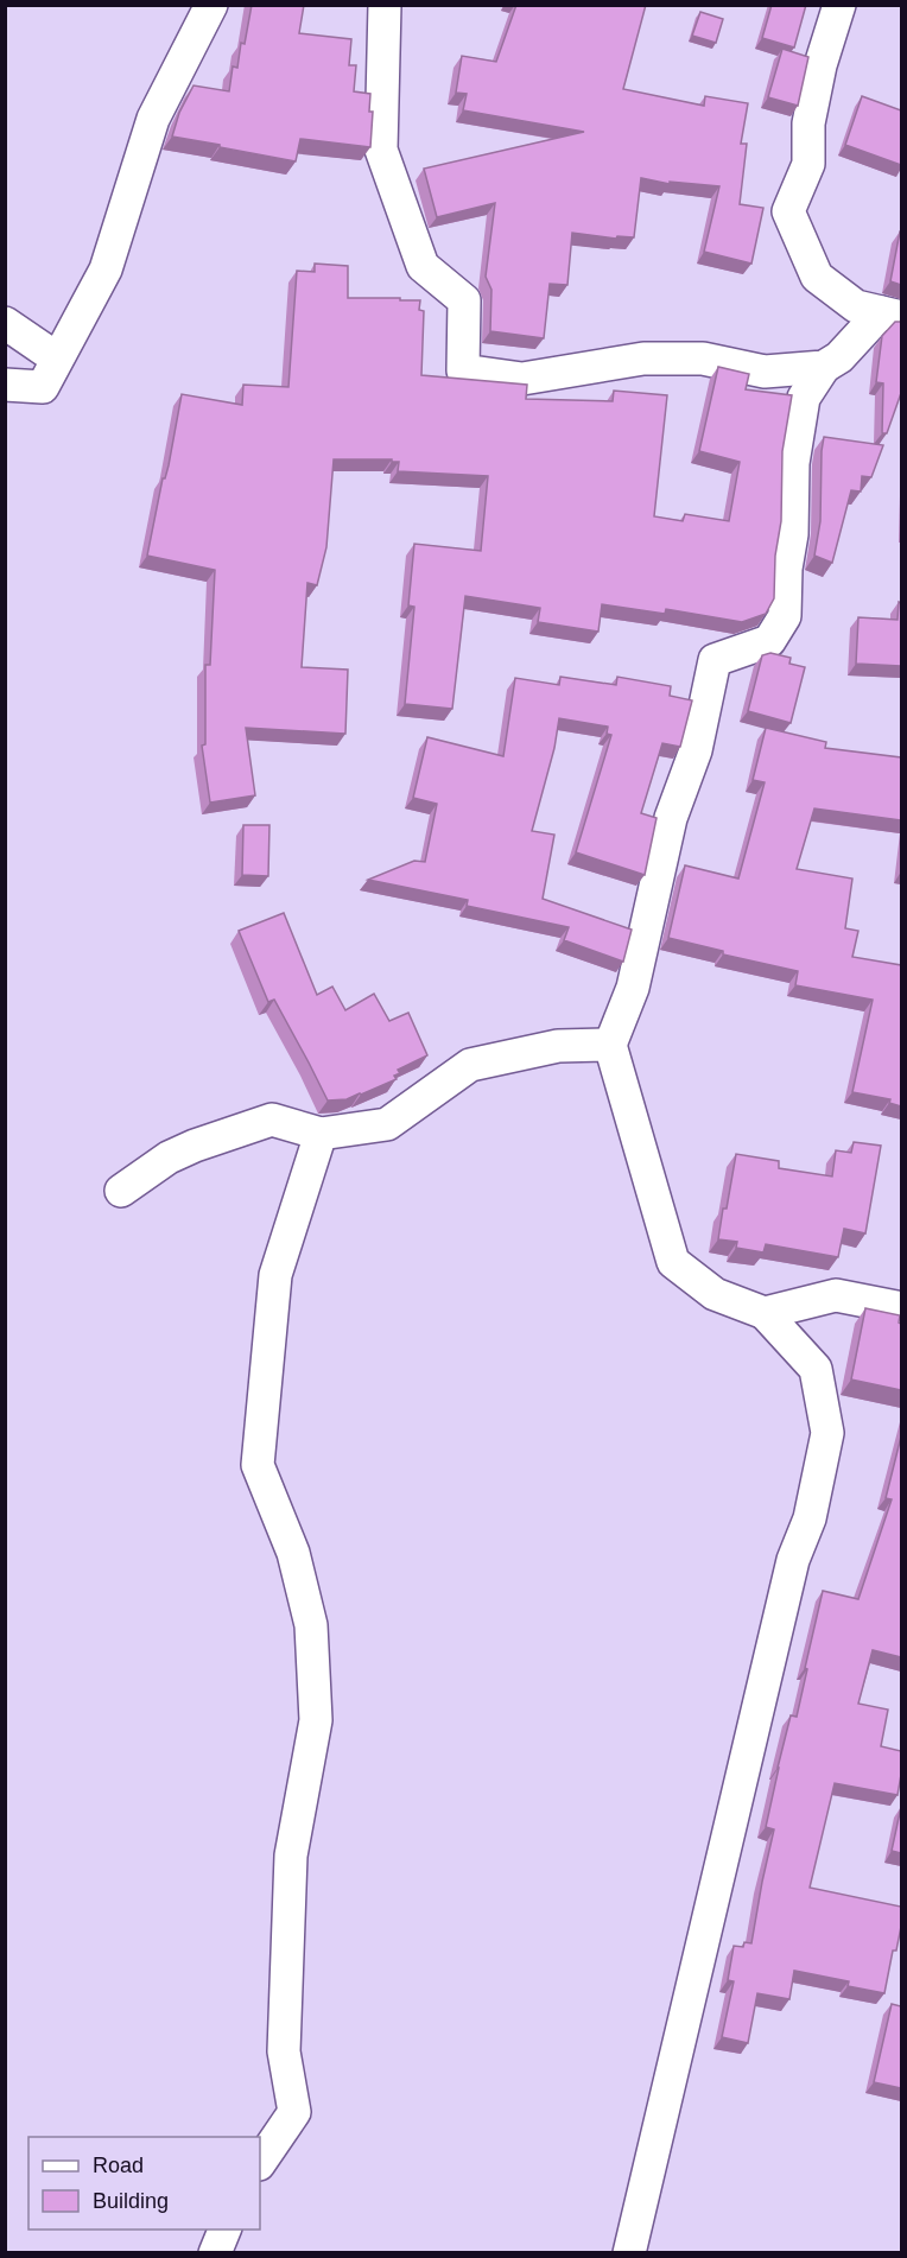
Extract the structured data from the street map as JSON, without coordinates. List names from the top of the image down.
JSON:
{
  "legend": ["Road", "Building"]
}
